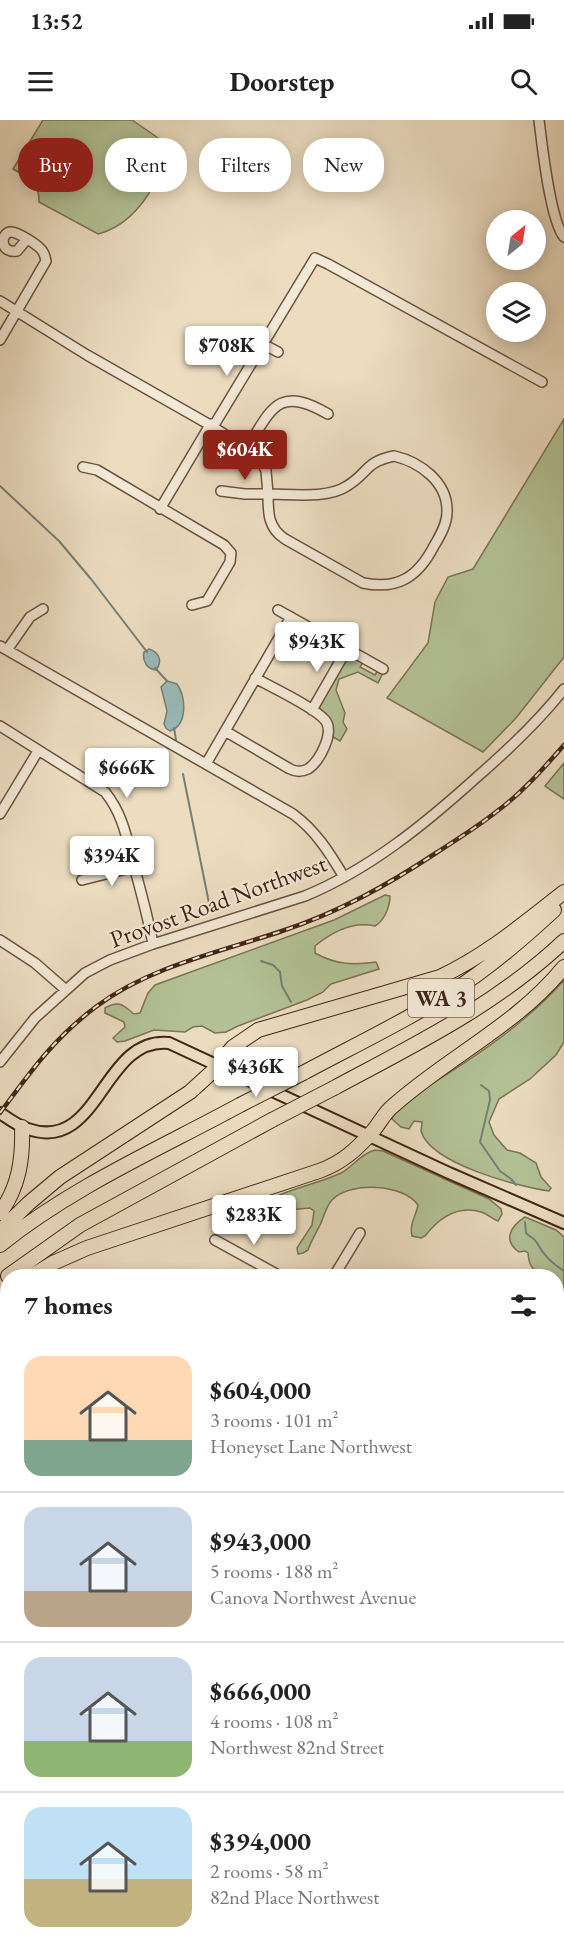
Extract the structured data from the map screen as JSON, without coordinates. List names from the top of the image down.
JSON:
{
  "streets": {
    "highway": ["WA 3"],
    "street": ["Provost Road Northwest"]
  },
  "north": "top right",
  "page": {
    "status": "13:52",
    "header": "Doorstep",
    "chip": [
      "Buy",
      "Rent",
      "Filters",
      "New"
    ],
    "price": [
      "$708K",
      "$604K",
      "$943K",
      "$666K",
      "$394K",
      "$436K",
      "$283K"
    ],
    "heading": "7 homes",
    "list": [
      {
        "name": "$604,000",
        "note": "3 rooms · 101 m² · Honeyset Lane Northwest"
      },
      {
        "name": "$943,000",
        "note": "5 rooms · 188 m² · Canova Northwest Avenue"
      },
      {
        "name": "$666,000",
        "note": "4 rooms · 108 m² · Northwest 82nd Street"
      },
      {
        "name": "$394,000",
        "note": "2 rooms · 58 m² · 82nd Place Northwest"
      }
    ]
  }
}
